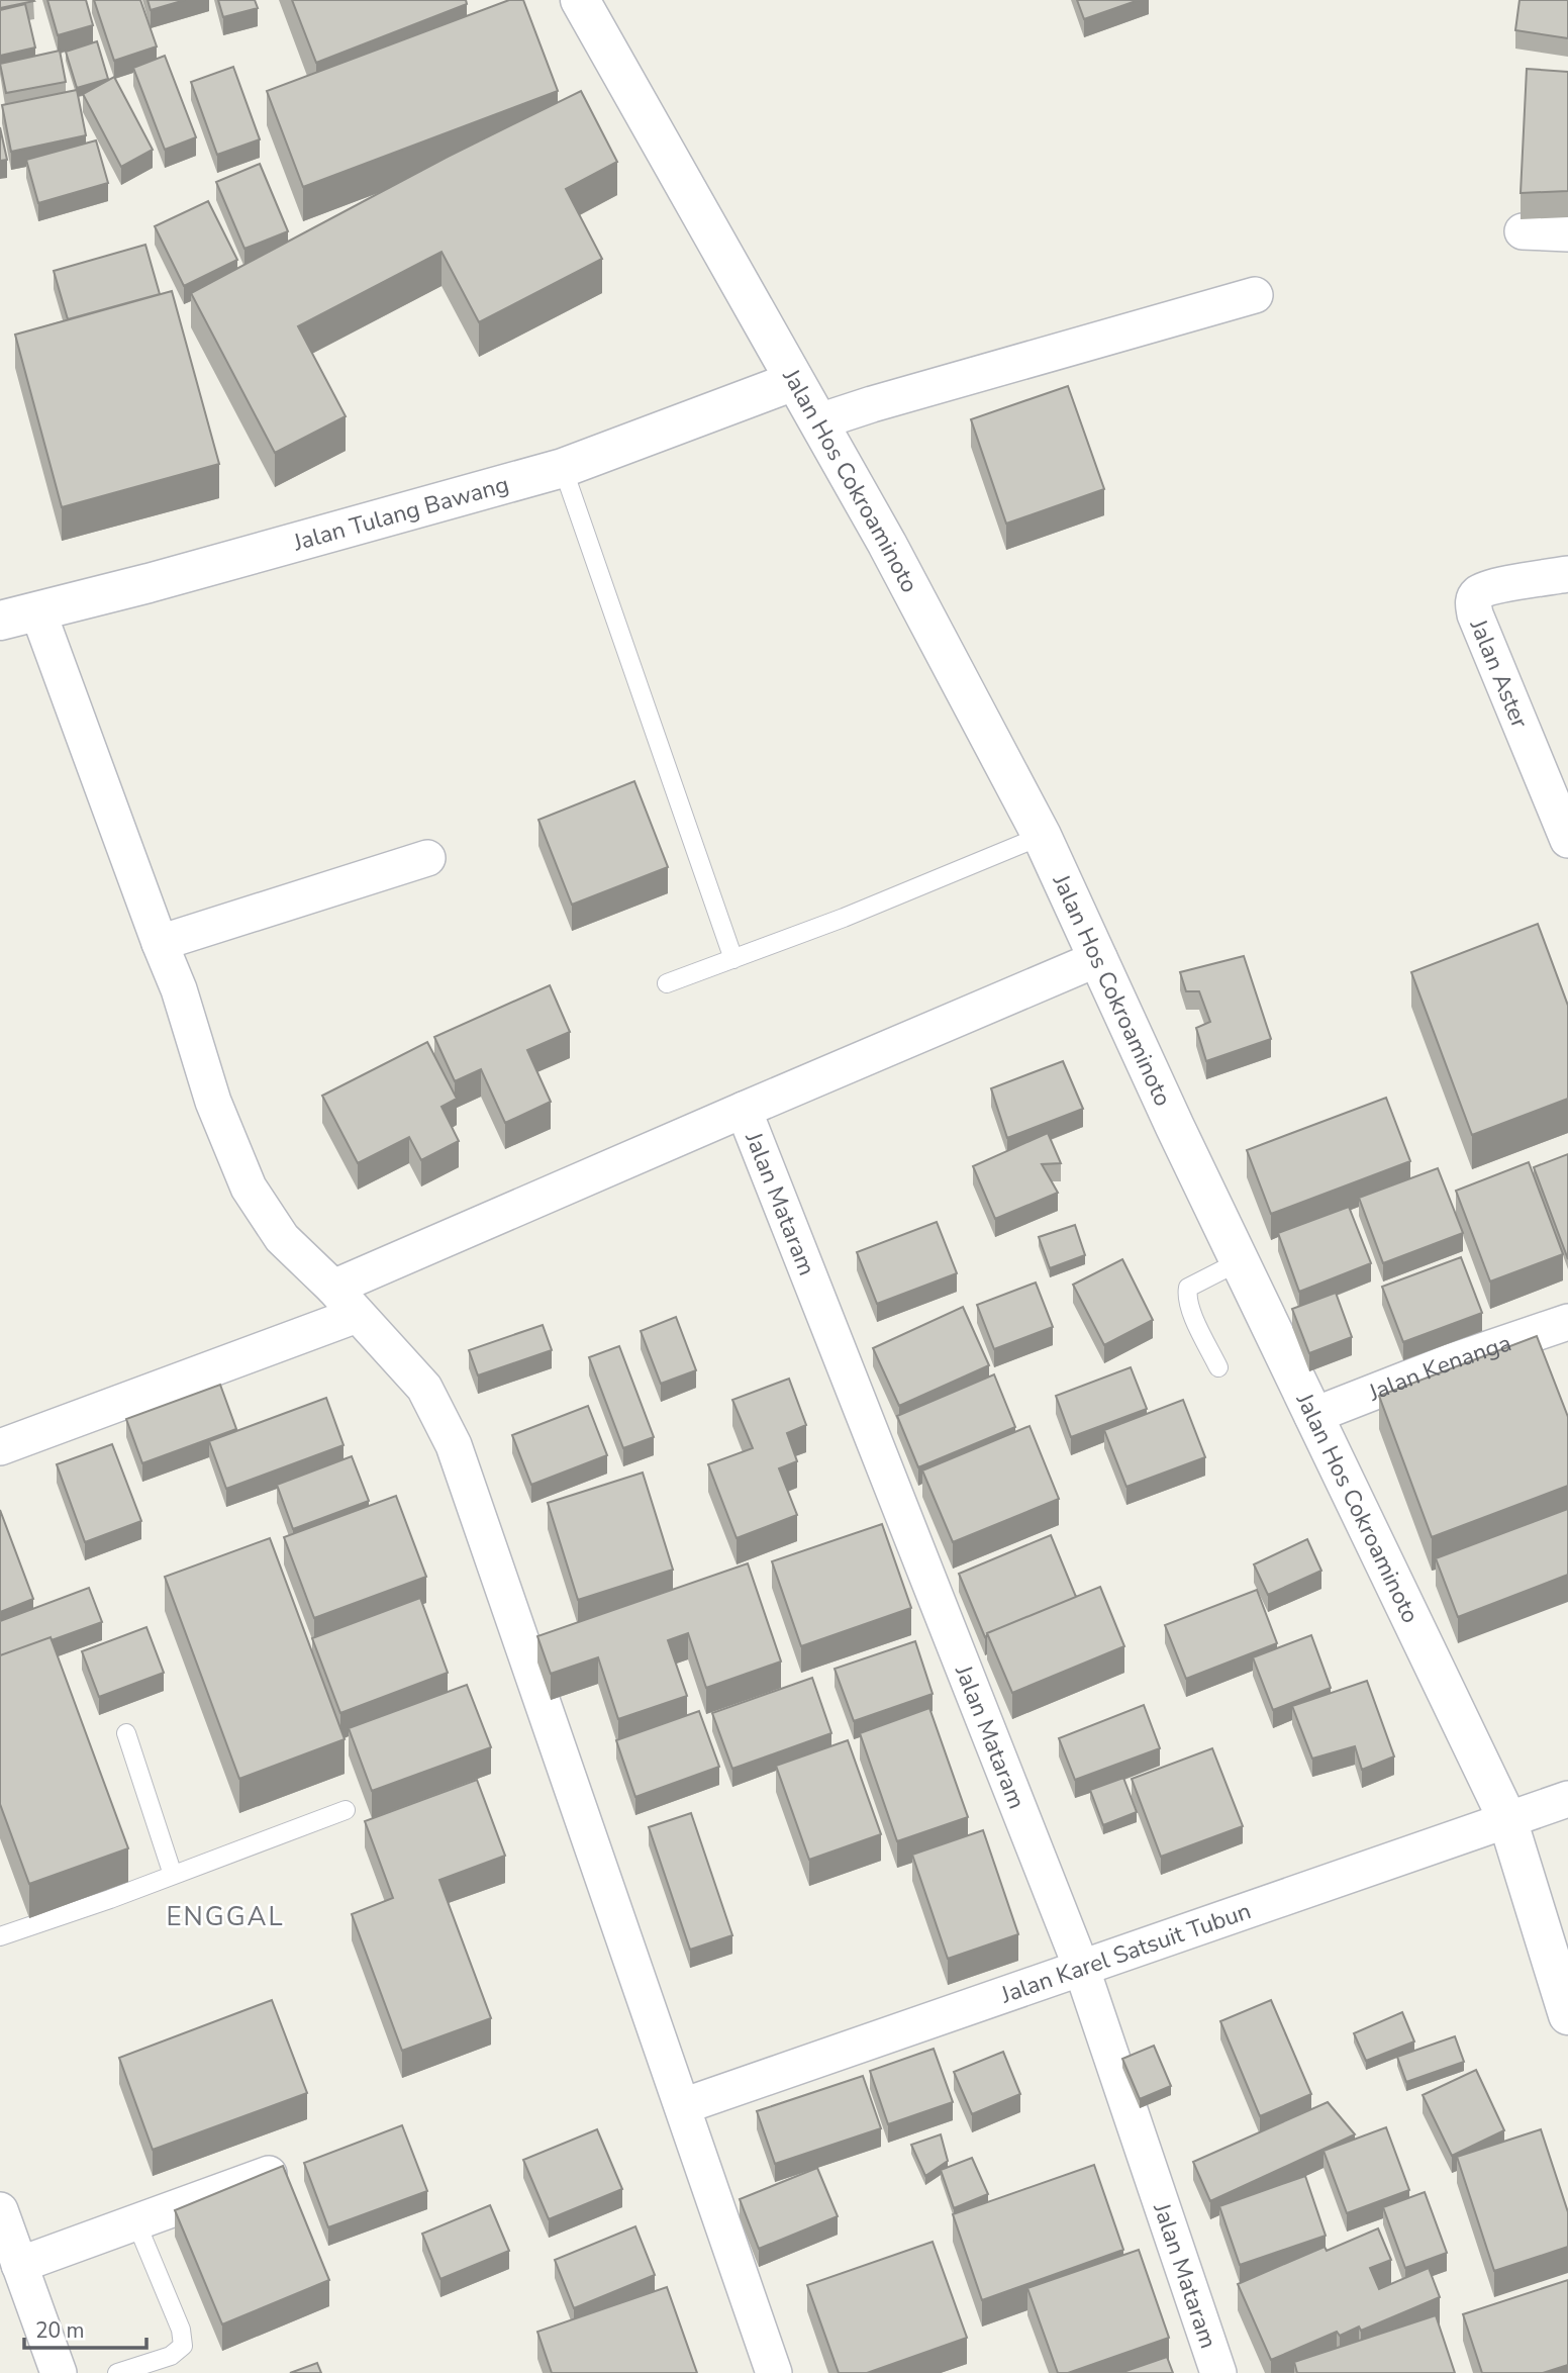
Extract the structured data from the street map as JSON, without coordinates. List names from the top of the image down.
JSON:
{
  "streets": {
    "street": [
      "Jalan Hos Cokroaminoto",
      "Jalan Tulang Bawang",
      "Jalan Aster",
      "Jalan Mataram",
      "Jalan Kenanga",
      "Jalan Karel Satsuit Tubun"
    ]
  },
  "crossings": [
    ["Jalan Hos Cokroaminoto", "Jalan Tulang Bawang"],
    ["Jalan Hos Cokroaminoto", "Jalan Kenanga"],
    ["Jalan Hos Cokroaminoto", "Jalan Karel Satsuit Tubun"],
    ["Jalan Mataram", "Jalan Karel Satsuit Tubun"]
  ],
  "districts": ["ENGGAL"],
  "scale_bar": "20 m"
}
